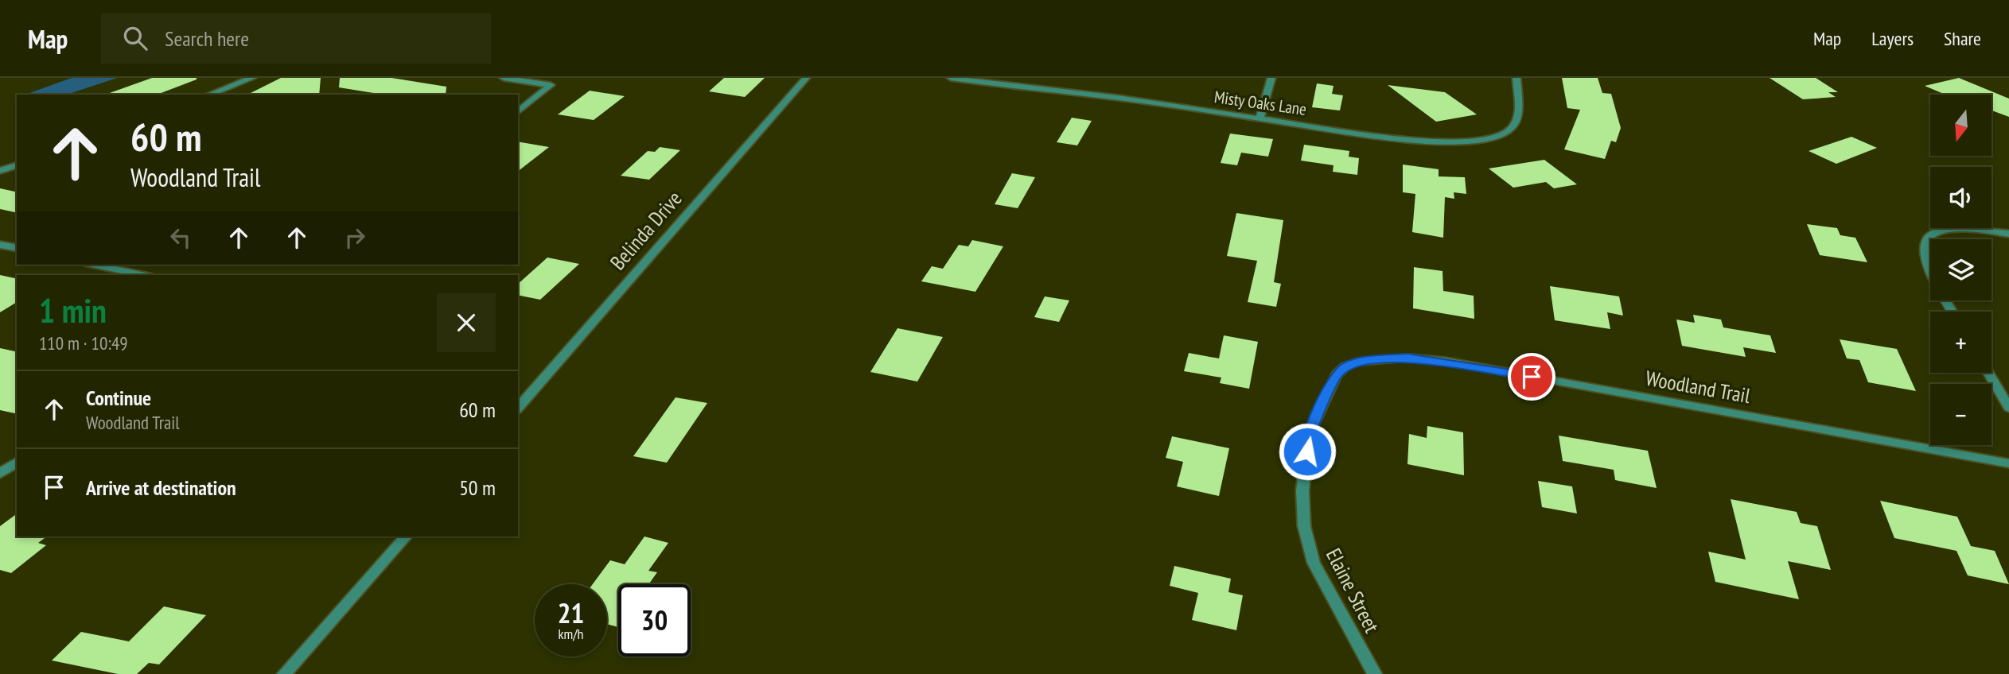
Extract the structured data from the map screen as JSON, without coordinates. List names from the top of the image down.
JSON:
{
  "streets": {
    "street": [
      "Misty Oaks Lane",
      "Belinda Drive",
      "Woodland Trail",
      "Elaine Street"
    ]
  },
  "crossings": [
    ["Woodland Trail", "Elaine Street"]
  ],
  "north": "bottom",
  "page": {
    "header": "Map",
    "search": "Search here",
    "nav": ["Map", "Layers", "Share"],
    "map_buttons": ["+", "−"],
    "turn": ["60 m", "Woodland Trail"],
    "heading": ["1 min", "110 m · 10:49"],
    "list": [
      {
        "name": "Continue",
        "note": "Woodland Trail",
        "value": "60 m"
      },
      {
        "name": "Arrive at destination",
        "value": "50 m"
      }
    ],
    "speed": "21 km/h",
    "limit": "30"
  }
}
